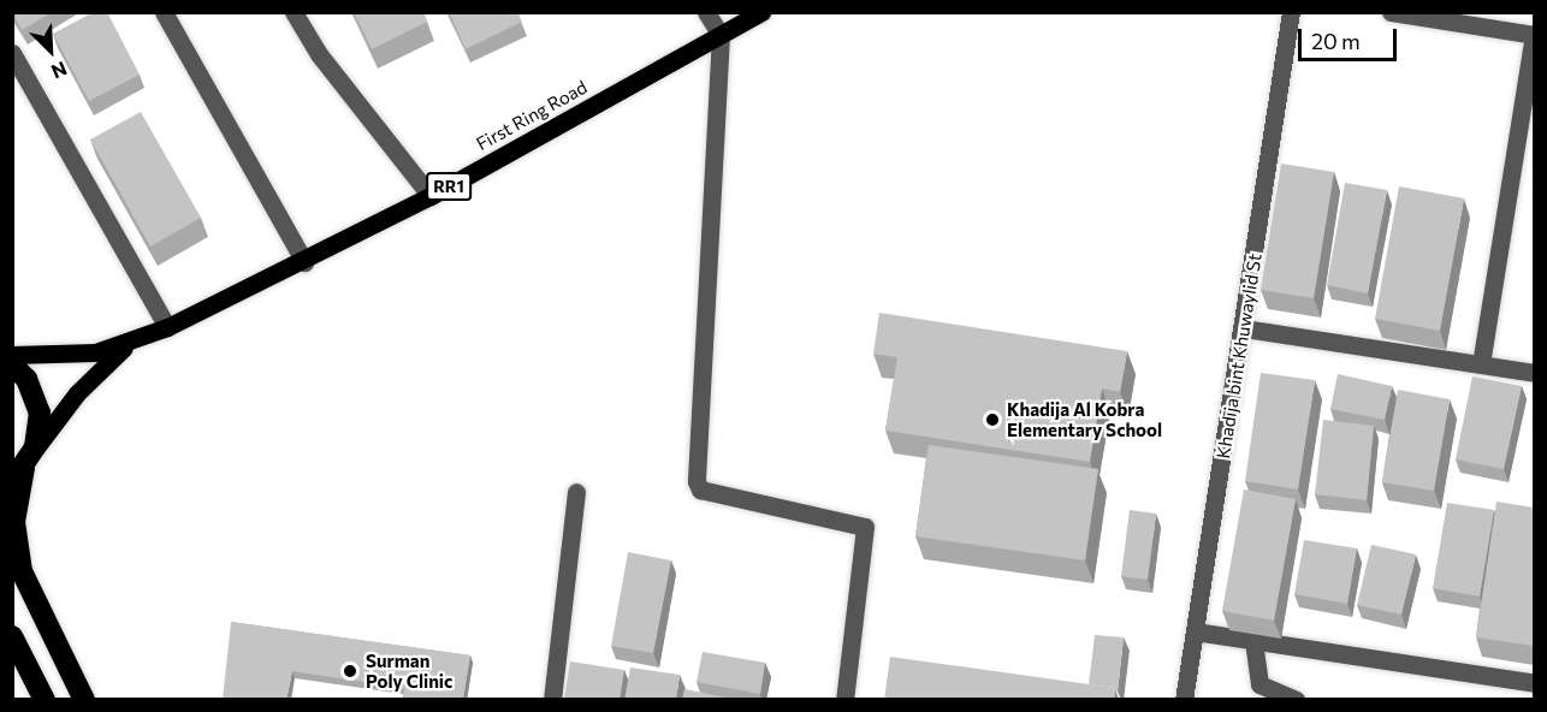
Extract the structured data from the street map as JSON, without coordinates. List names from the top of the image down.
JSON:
{
  "streets": {
    "main road": ["First Ring Road", "RR1"],
    "street": ["Khadīja bint Khuwaylid St"]
  },
  "places": ["Khadija Al Kobra Elementary School", "Surman Poly Clinic"],
  "scale_bar": "20 m",
  "north": "bottom right"
}
